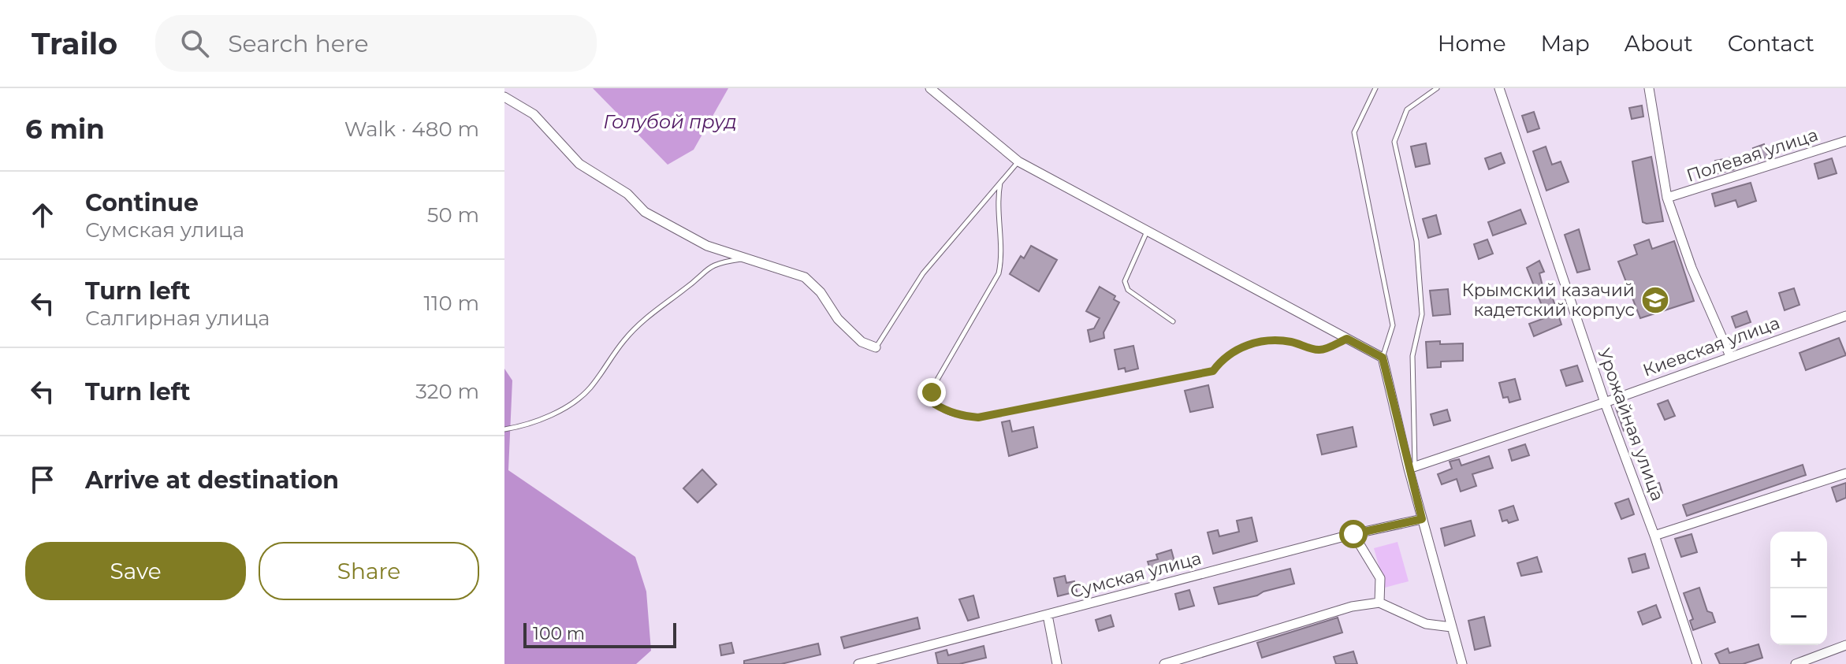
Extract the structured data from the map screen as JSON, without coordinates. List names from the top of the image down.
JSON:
{
  "streets": {
    "street": [
      "Полевая улица",
      "Киевская улица",
      "Урожайная улица",
      "Сумская улица"
    ]
  },
  "crossings": [
    ["Полевая улица", "Киевская улица"],
    ["Киевская улица", "Урожайная улица"]
  ],
  "water": ["Голубой пруд"],
  "places": {
    "school or university": ["Крымский казачий кадетский корпус"]
  },
  "scale_bar": "100 m",
  "page": {
    "header": "Trailo",
    "search": "Search here",
    "nav": [
      "Home",
      "Map",
      "About",
      "Contact"
    ],
    "heading": ["6 min", "Walk · 480 m"],
    "list": [
      ["Continue", "Сумская улица", "50 m"],
      ["Turn left", "Салгирная улица", "110 m"],
      ["Turn left", "320 m"],
      "Arrive at destination"
    ],
    "buttons": ["Save", "Share"],
    "map_buttons": ["+", "−"],
    "scale": "100 m"
  }
}
